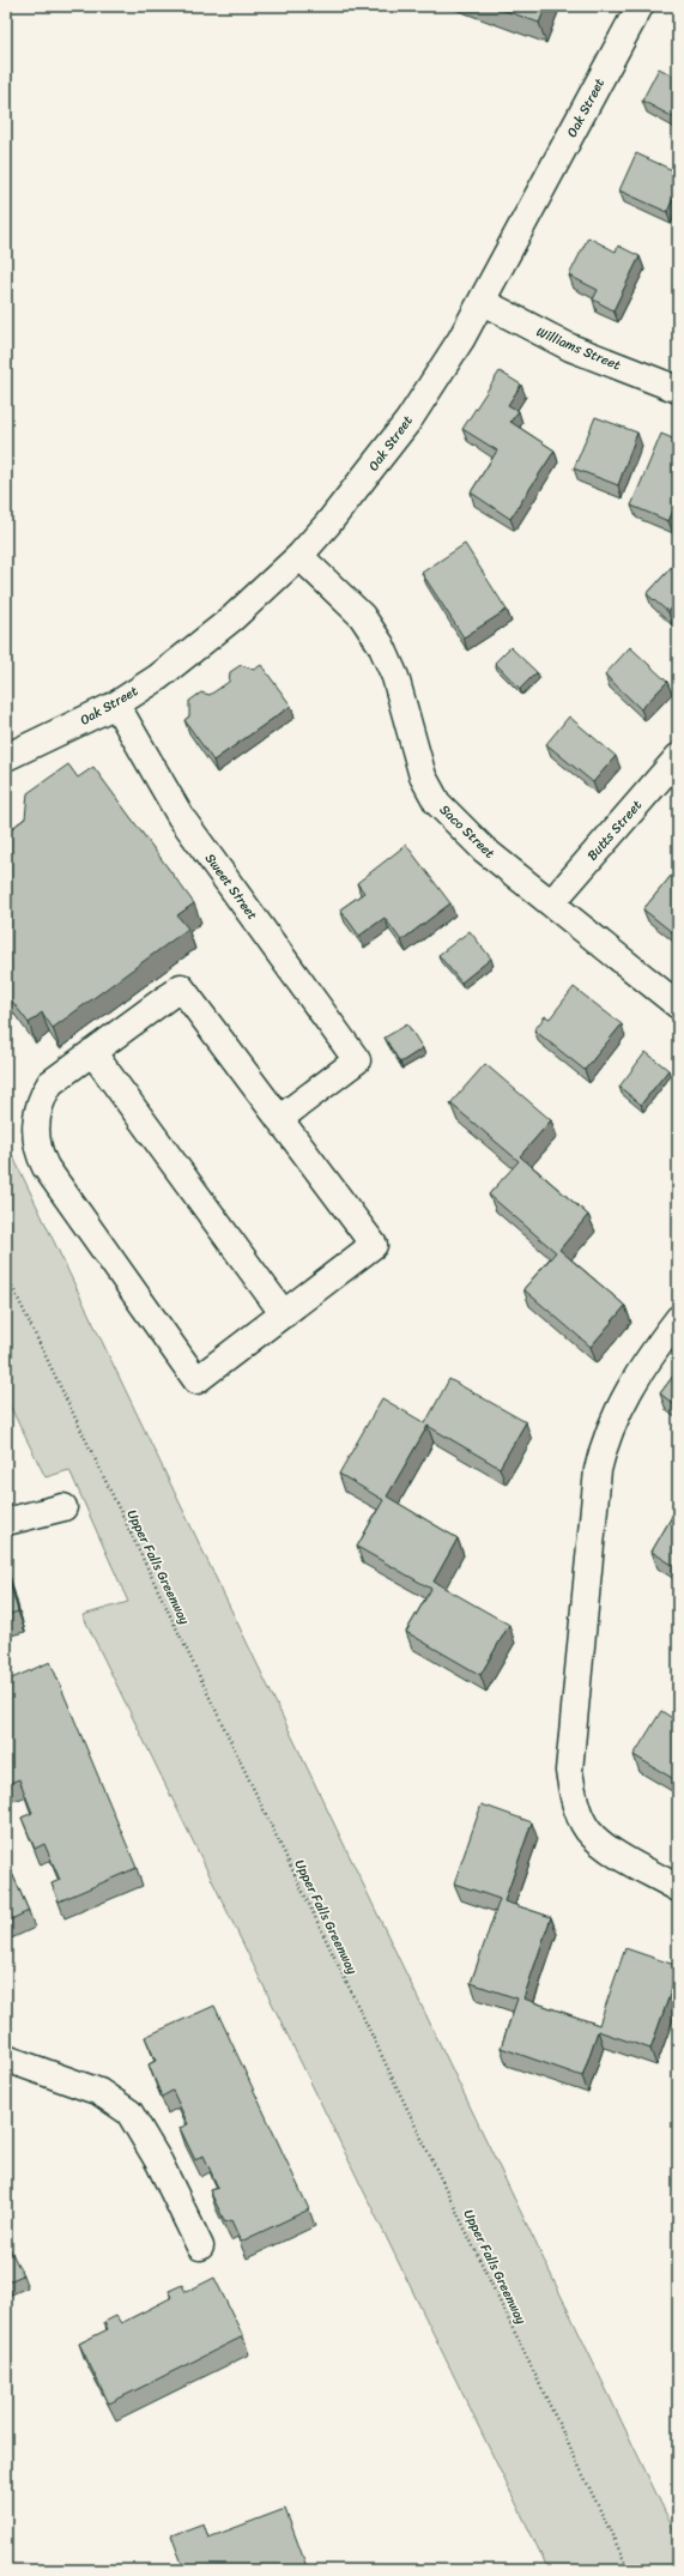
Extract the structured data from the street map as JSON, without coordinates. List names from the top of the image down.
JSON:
{
  "streets": {
    "street": [
      "Oak Street",
      "Williams Street",
      "Butts Street",
      "Saco Street",
      "Sweet Street"
    ],
    "path": ["Upper Falls Greenway"]
  },
  "crossings": [
    ["Oak Street", "Williams Street"],
    ["Oak Street", "Saco Street"],
    ["Oak Street", "Sweet Street"],
    ["Butts Street", "Saco Street"]
  ]
}
